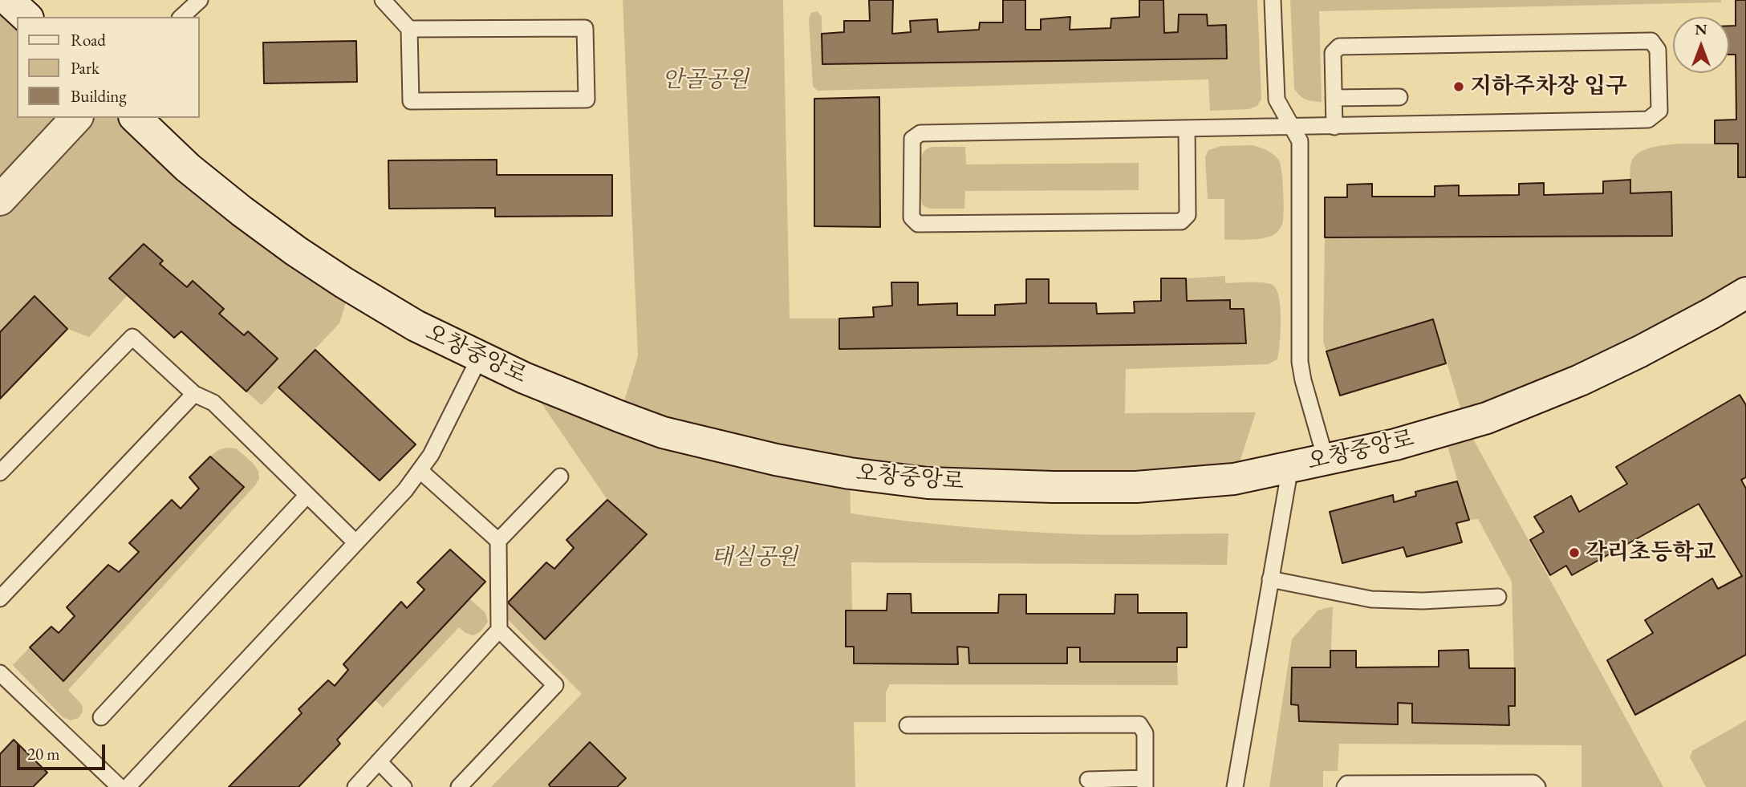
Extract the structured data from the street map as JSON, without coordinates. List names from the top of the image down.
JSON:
{
  "streets": {
    "street": ["오창중앙로"]
  },
  "parks": ["안골공원", "태실공원"],
  "places": ["지하주차장 입구", "각리초등학교"],
  "legend": ["Road", "Park", "Building"],
  "scale_bar": "20 m",
  "north": "top"
}
